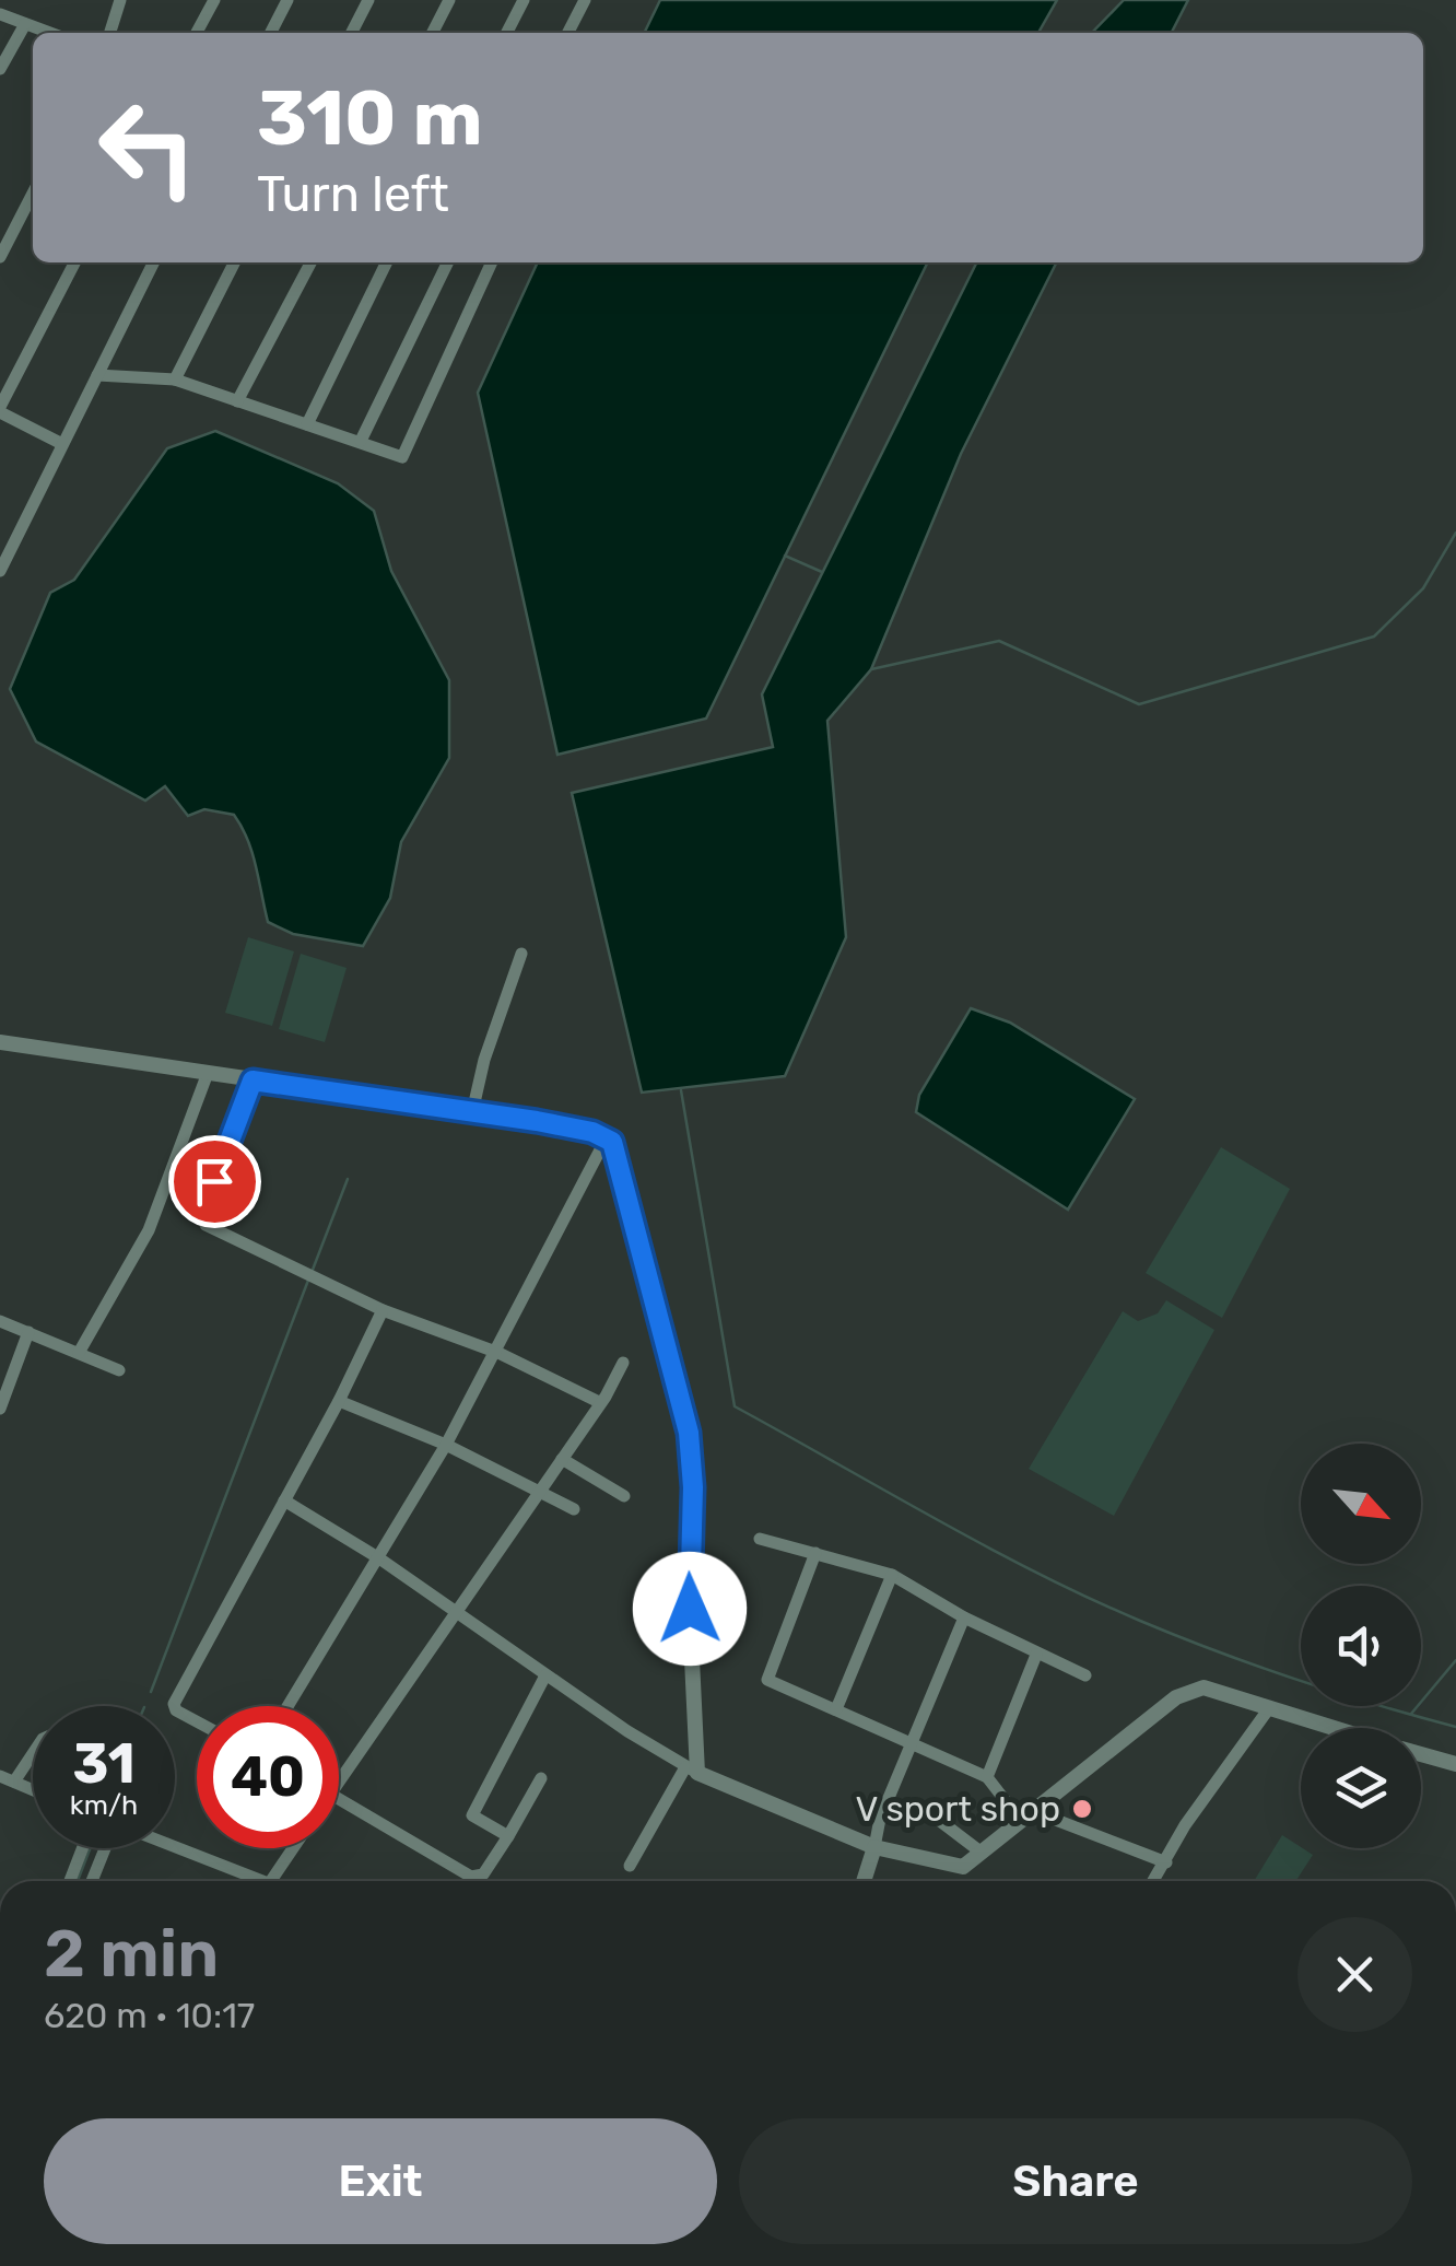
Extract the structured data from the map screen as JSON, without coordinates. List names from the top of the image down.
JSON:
{
  "places": ["V sport shop"],
  "north": "bottom right",
  "page": {
    "turn": ["310 m", "Turn left"],
    "speed": "31 km/h",
    "limit": "40",
    "heading": ["2 min", "620 m · 10:17"],
    "buttons": ["Exit", "Share"]
  }
}
